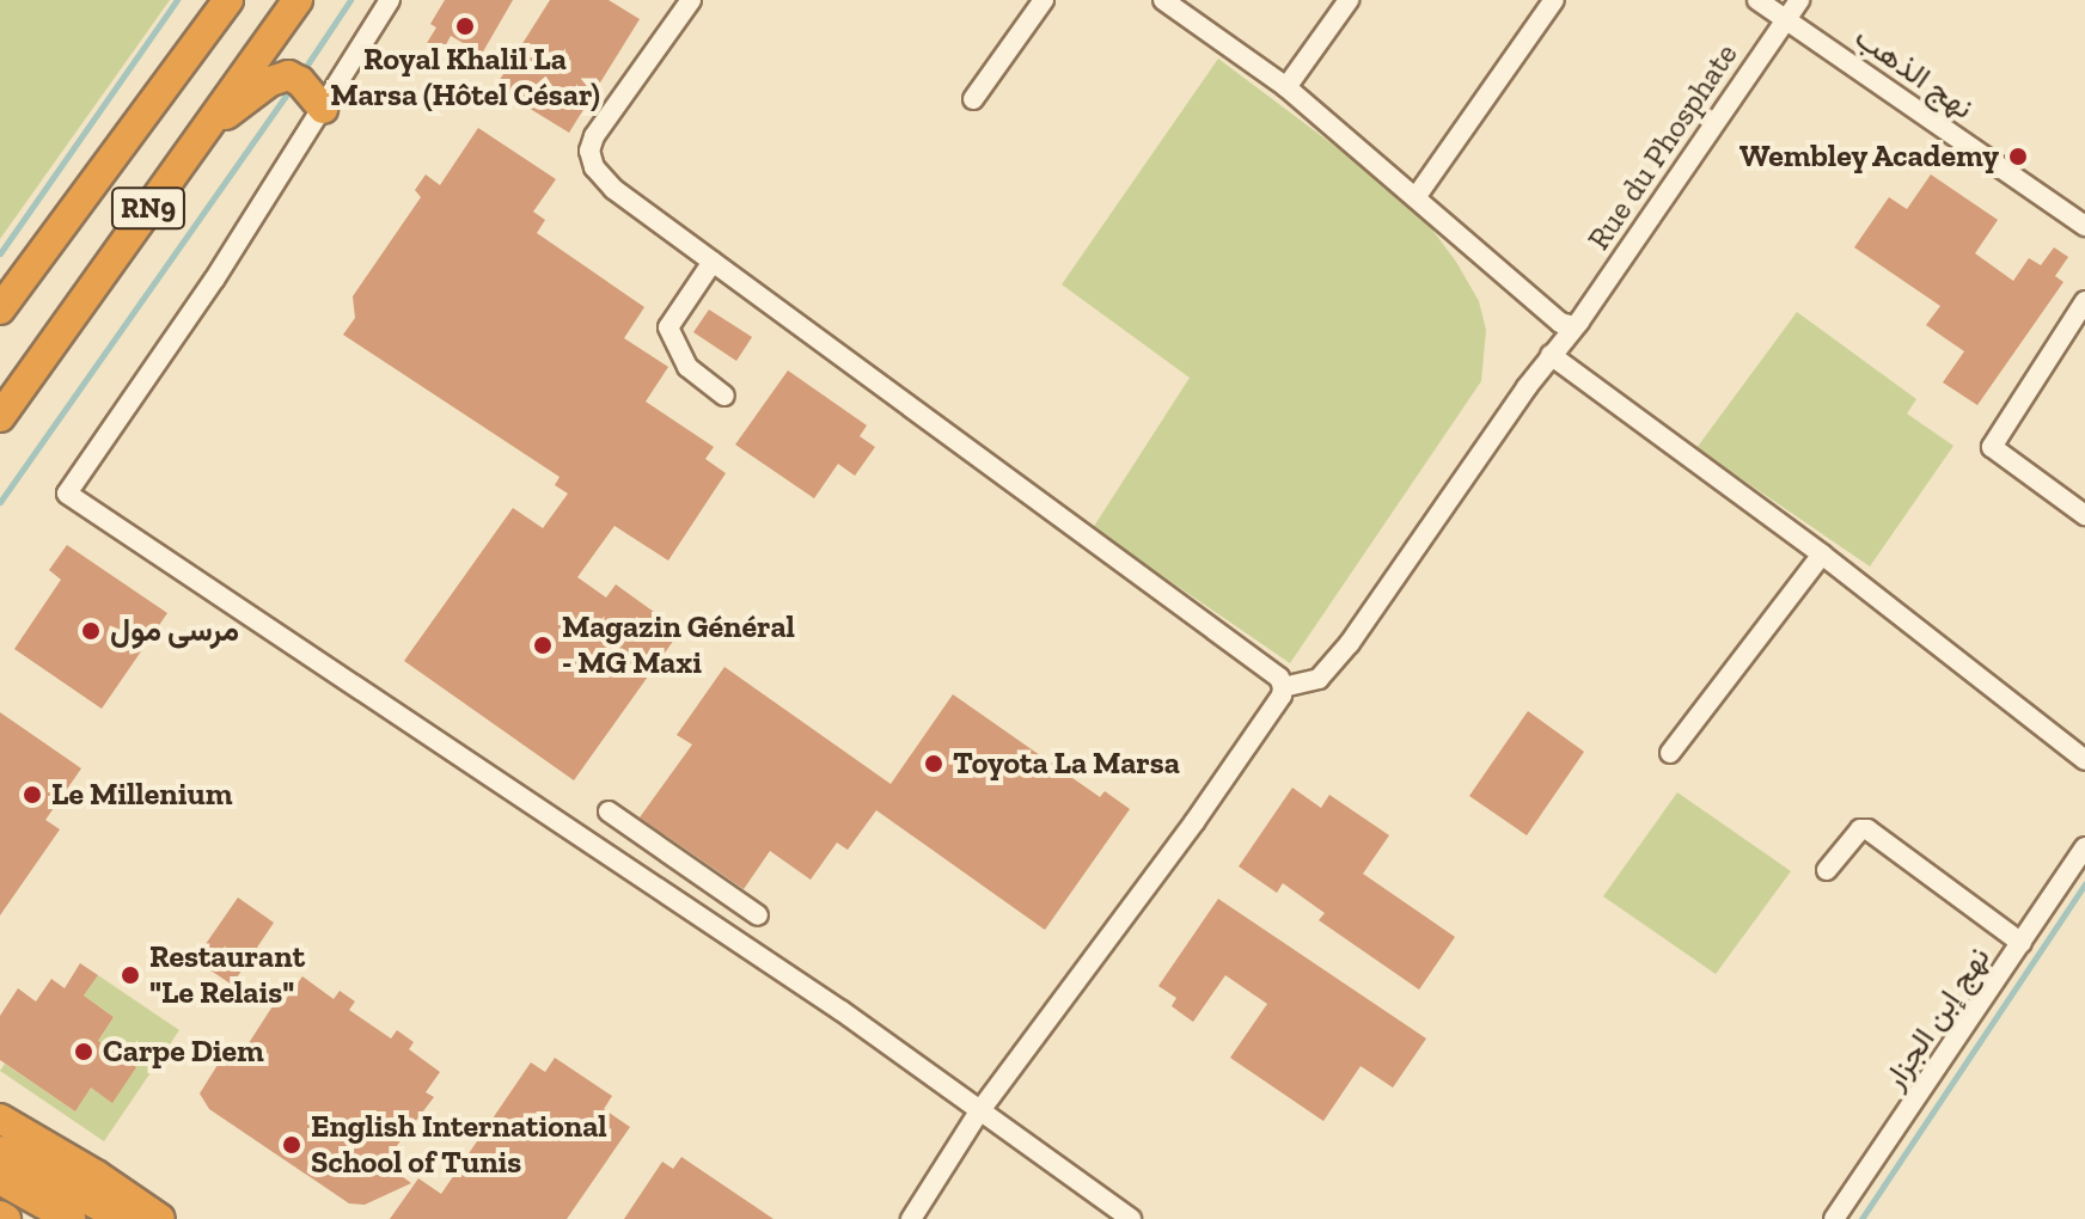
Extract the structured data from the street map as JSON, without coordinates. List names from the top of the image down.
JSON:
{
  "streets": {
    "highway": ["RN9"],
    "street": ["نهج الذهب", "Rue du Phosphate", "نهج إبن الجزار"]
  },
  "crossings": [
    ["نهج الذهب", "Rue du Phosphate"]
  ],
  "places": [
    "Royal Khalil La Marsa (Hôtel César)",
    "Wembley Academy",
    "مرسى مول",
    "Magazin Général - MG Maxi",
    "Toyota La Marsa",
    "Le Millenium",
    "Restaurant \"Le Relais\"",
    "Carpe Diem",
    "English International School of Tunis"
  ]
}
